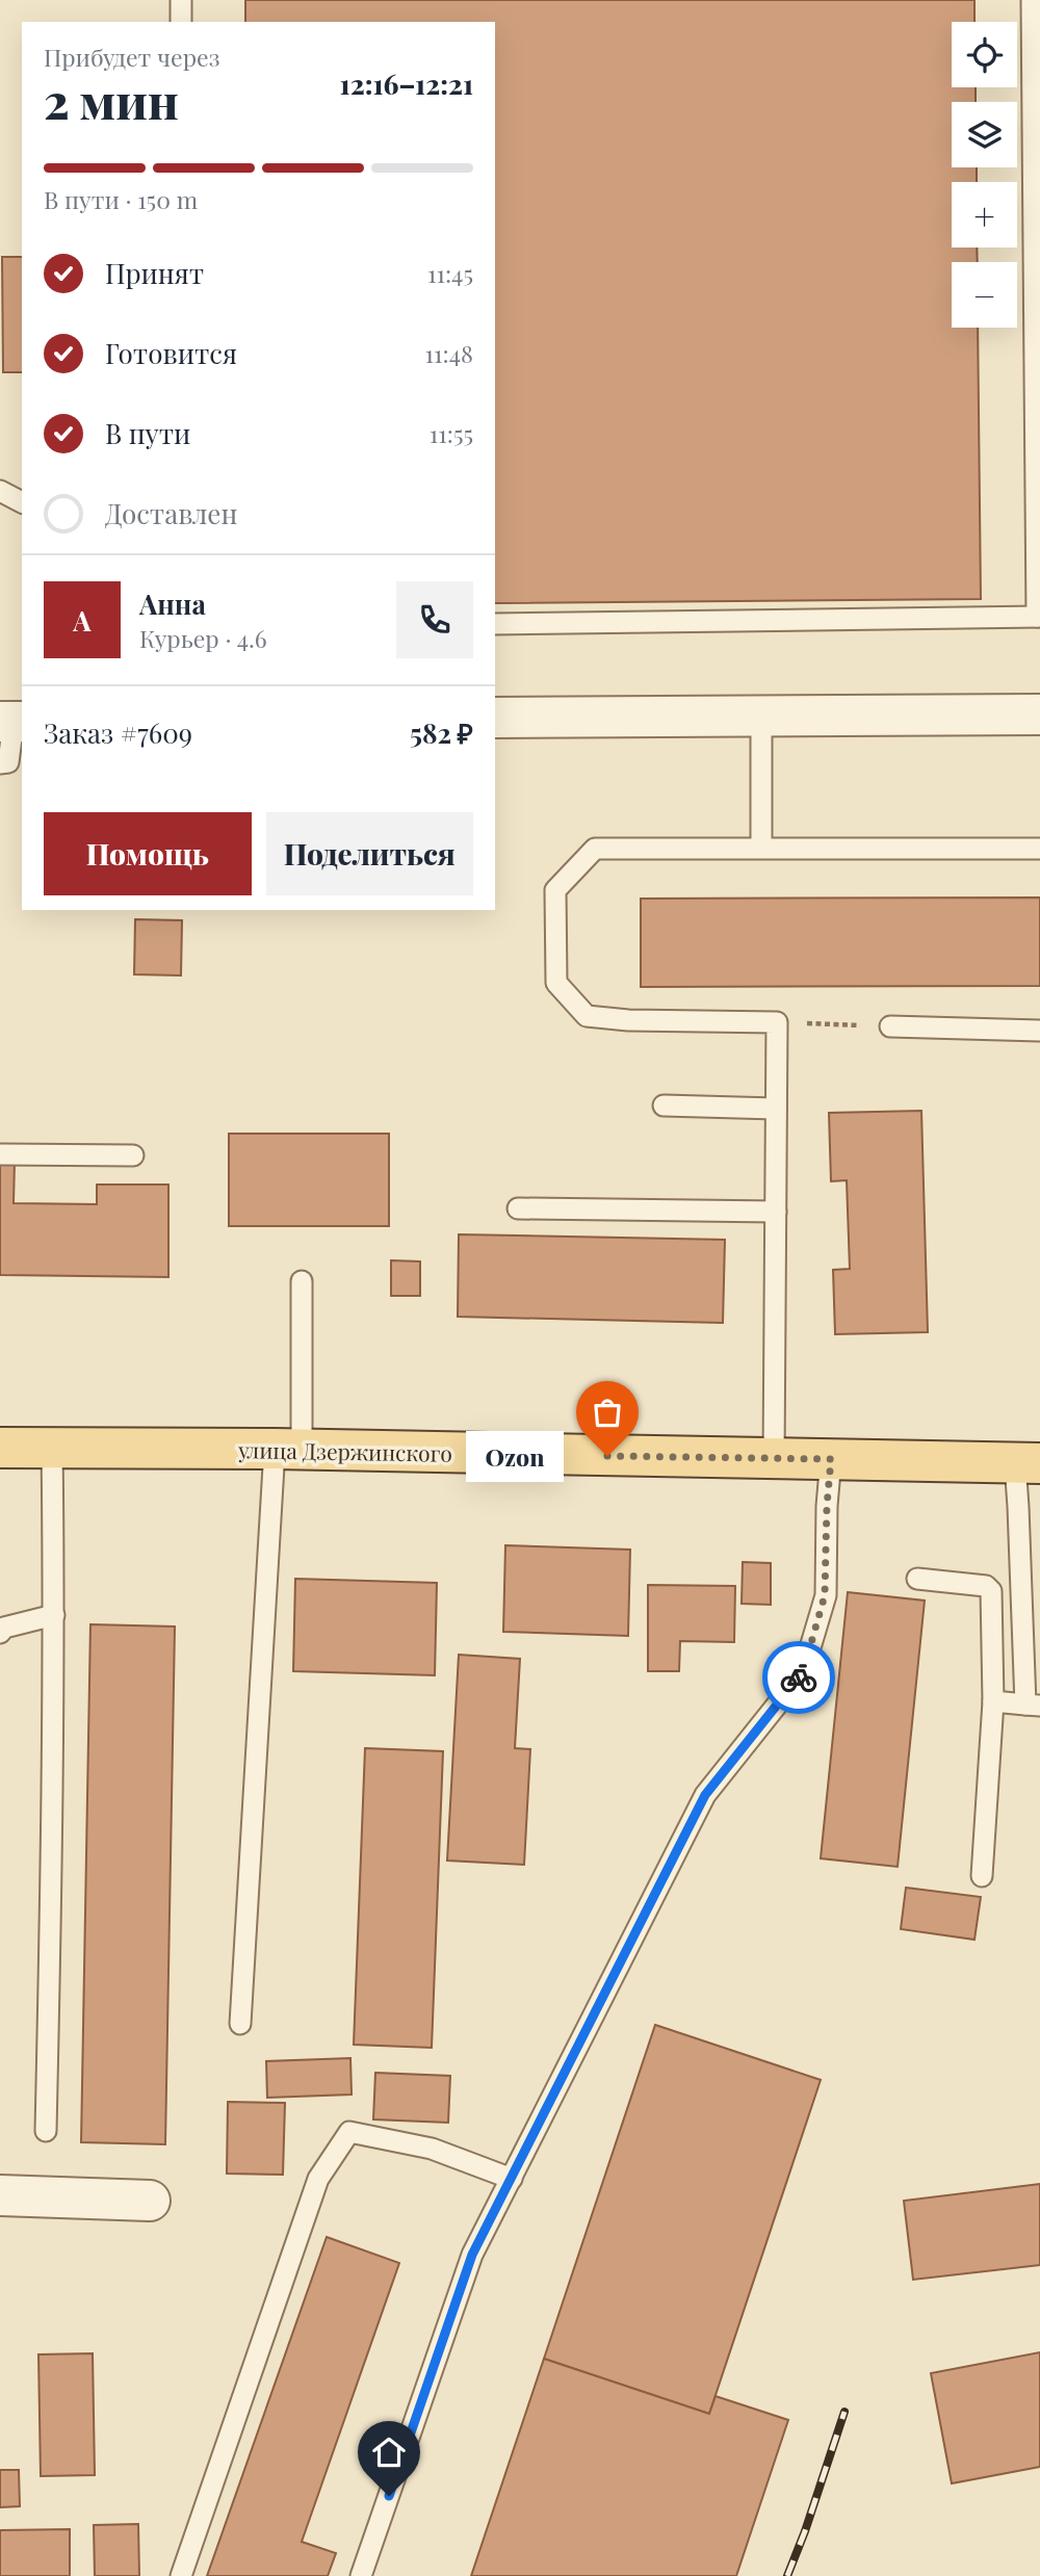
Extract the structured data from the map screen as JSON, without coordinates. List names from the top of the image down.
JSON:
{
  "streets": {
    "main road": ["улица Дзержинского"]
  },
  "places": ["Ozon"],
  "page": {
    "map_buttons": ["+", "−"],
    "heading": ["2 мин", "Прибудет через", "12:16–12:21"],
    "panel": [
      "Анна",
      "Курьер · 4.6",
      "Заказ #7609",
      "582 ₽"
    ],
    "bar": "В пути · 150 m",
    "list": [
      ["Принят", "11:45"],
      ["Готовится", "11:48"],
      ["В пути", "11:55"],
      "Доставлен"
    ],
    "round": "А",
    "buttons": ["Помощь", "Поделиться"],
    "bubble": "Ozon"
  }
}
